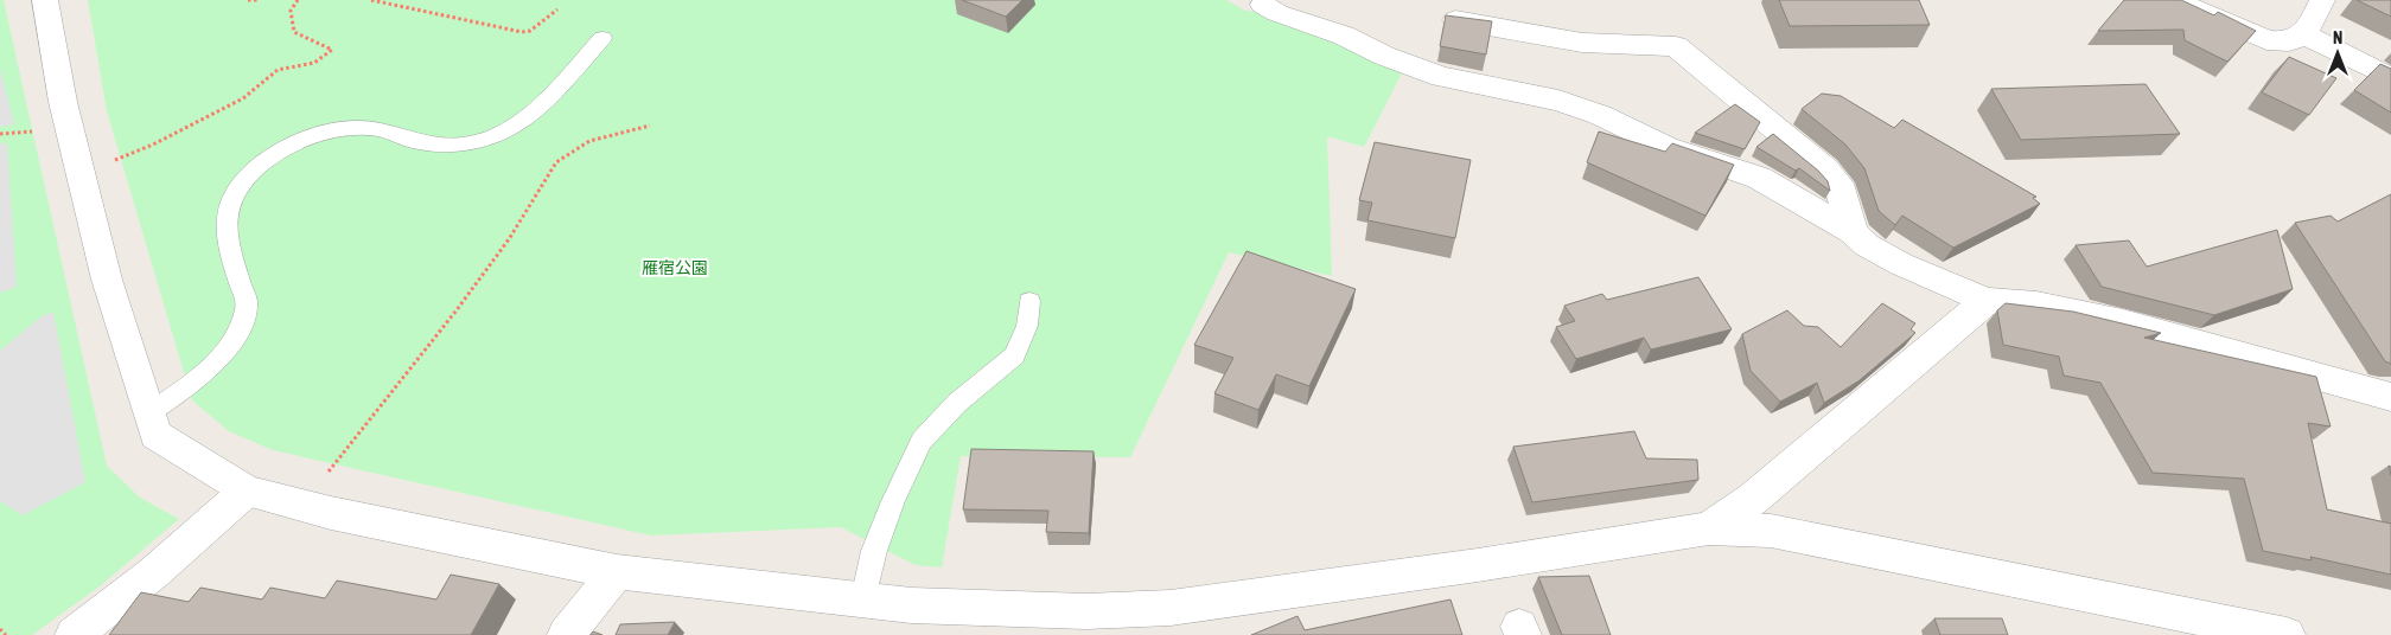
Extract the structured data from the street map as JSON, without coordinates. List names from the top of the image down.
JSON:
{
  "parks": ["雁宿公園"],
  "north": "top"
}
